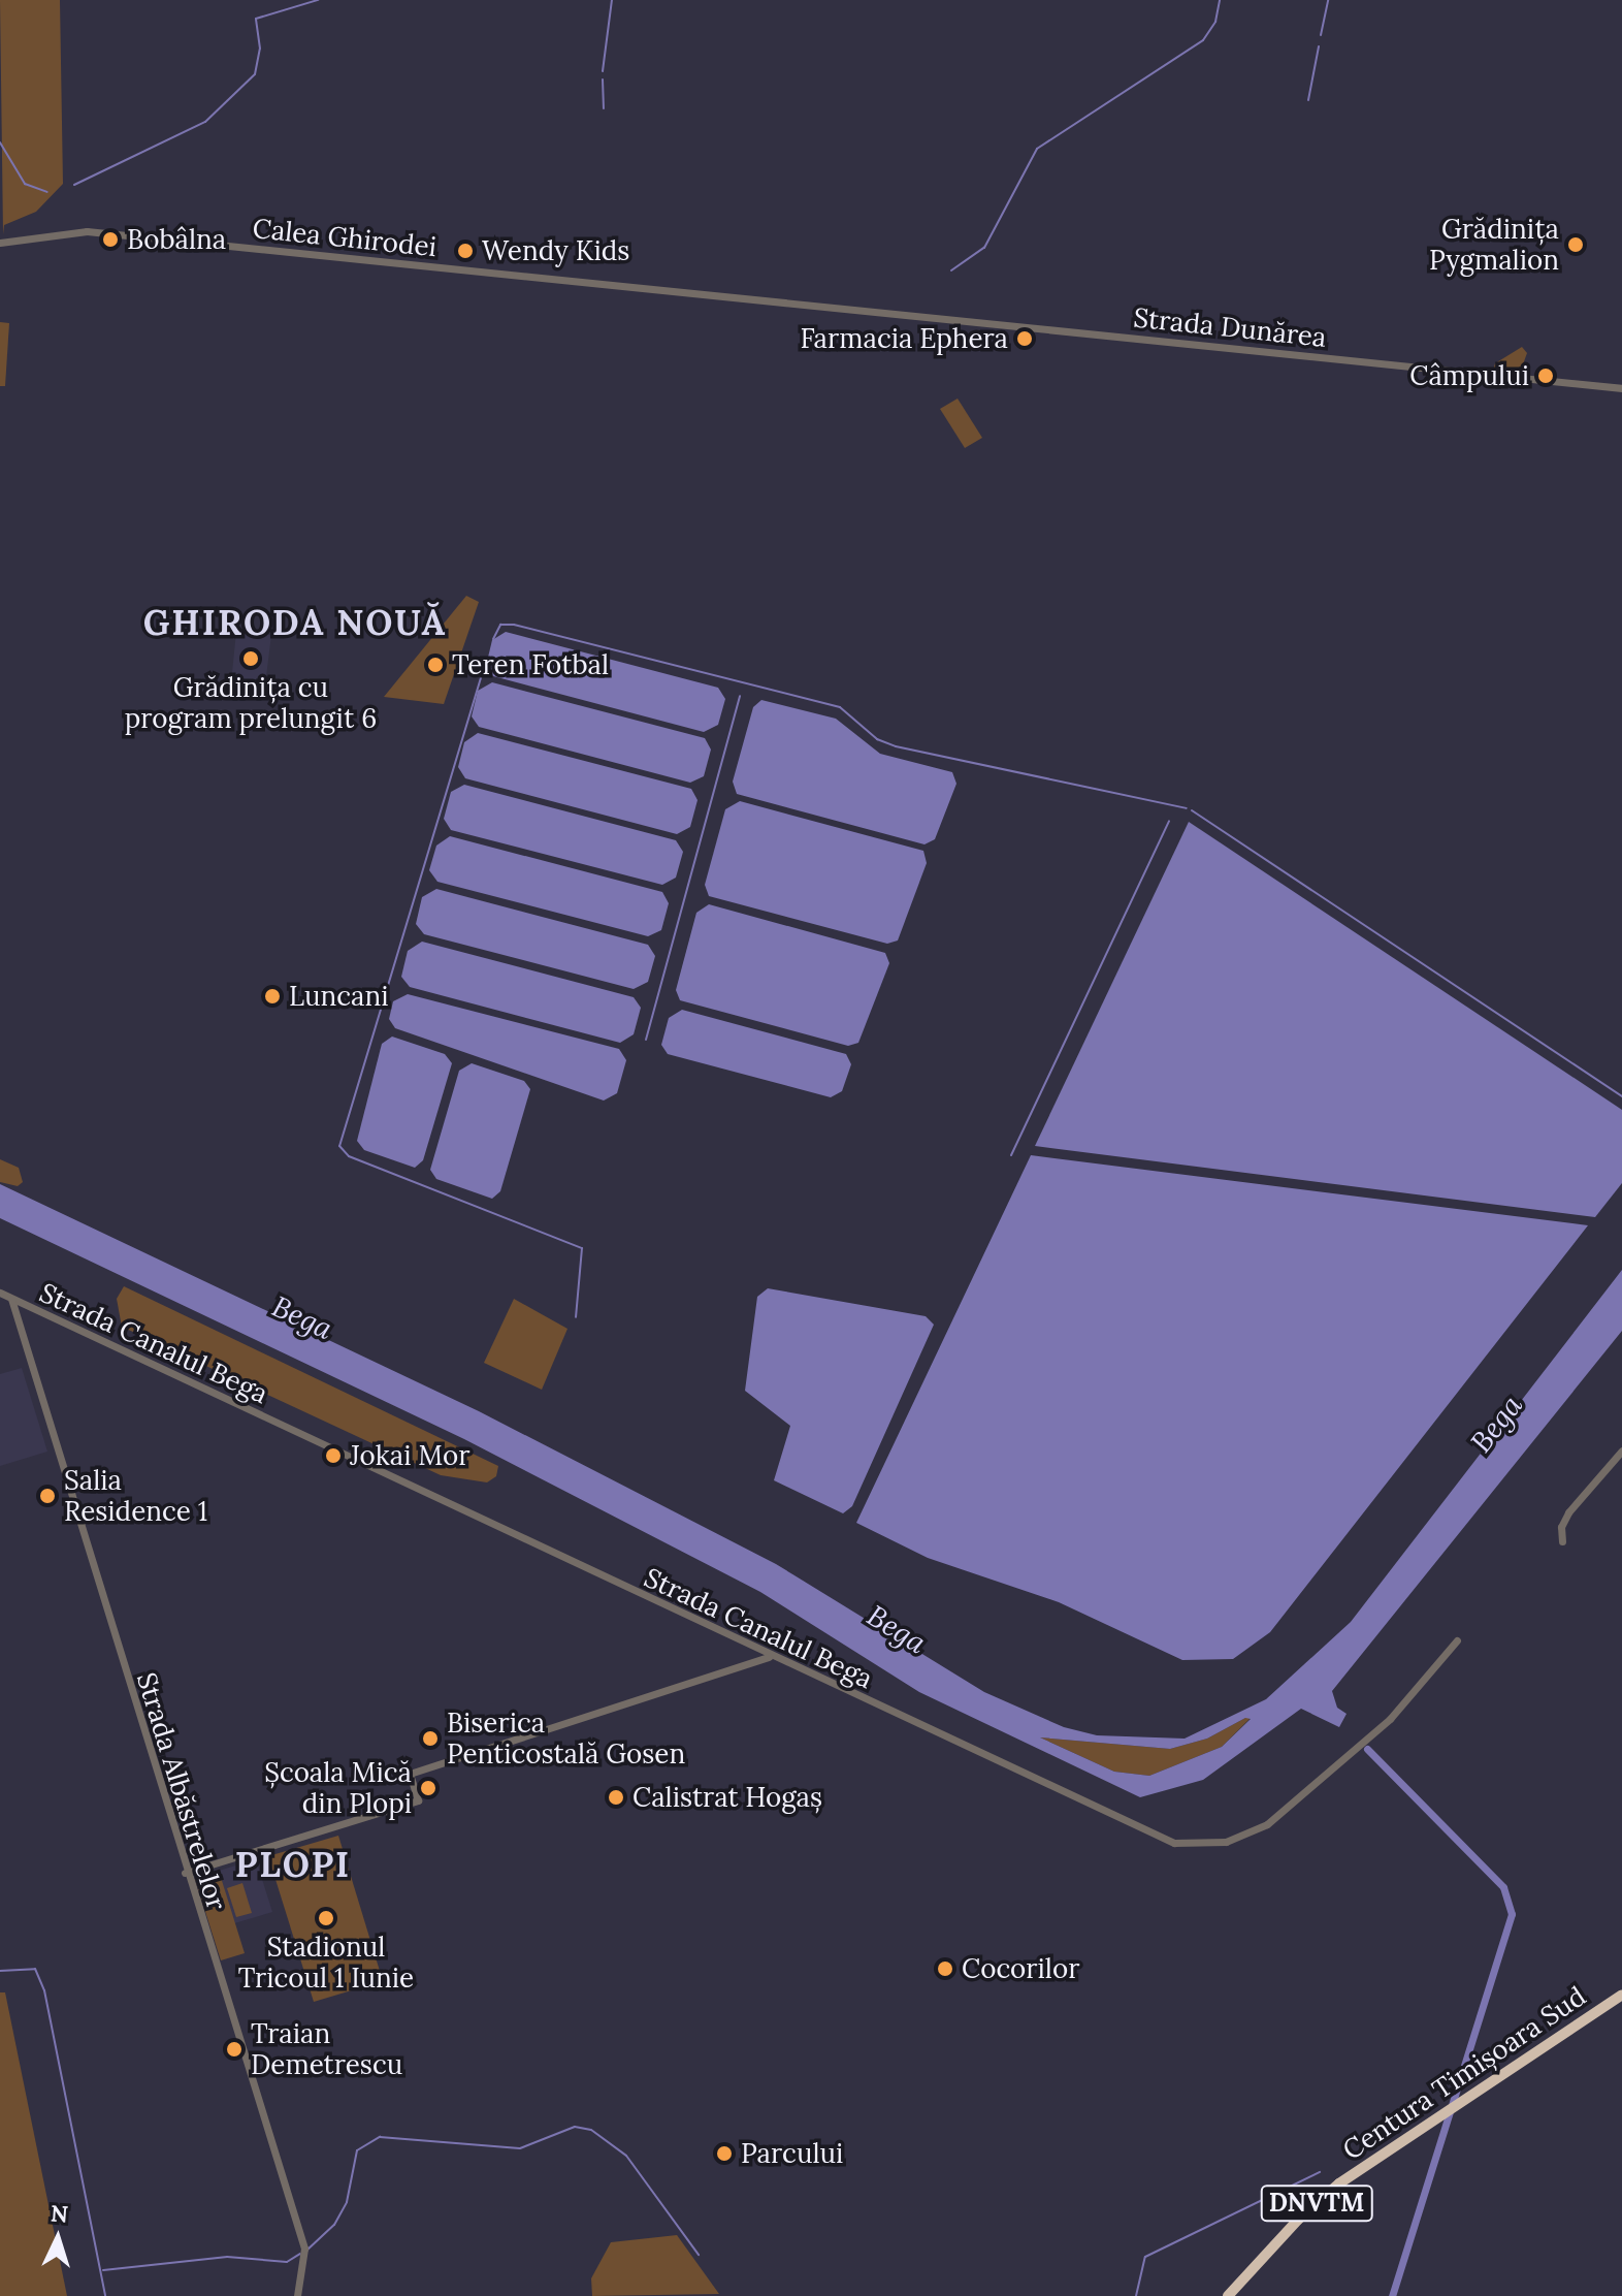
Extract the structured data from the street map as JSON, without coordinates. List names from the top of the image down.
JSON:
{
  "streets": {
    "highway": ["Centura Timișoara Sud", "DNVTM"],
    "street": [
      "Calea Ghirodei",
      "Strada Dunărea",
      "Strada Canalul Bega",
      "Strada Albăstrelelor"
    ]
  },
  "crossings": [
    ["Calea Ghirodei", "Strada Dunărea"],
    ["Strada Canalul Bega", "Strada Albăstrelelor"]
  ],
  "districts": ["GHIRODA NOUĂ", "PLOPI"],
  "water": ["Bega"],
  "places": [
    "Bobâlna",
    "Grădinița Pygmalion",
    "Wendy Kids",
    "Farmacia Ephera",
    "Câmpului",
    "Grădinița cu program prelungit 6",
    "Teren Fotbal",
    "Luncani",
    "Jokai Mor",
    "Salia Residence 1",
    "Biserica Penticostală Gosen",
    "Școala Mică din Plopi",
    "Calistrat Hogaș",
    "Stadionul Tricoul 1 Iunie",
    "Cocorilor",
    "Traian Demetrescu",
    "Parcului"
  ],
  "north": "top"
}
